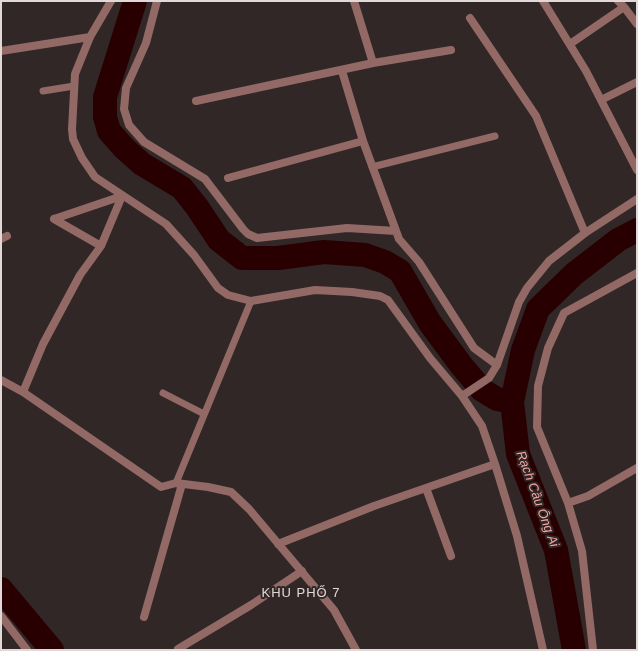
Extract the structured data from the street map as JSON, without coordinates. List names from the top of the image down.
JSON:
{
  "districts": ["KHU PHỐ 7"],
  "water": ["Rạch Cầu Ông Ai"]
}
